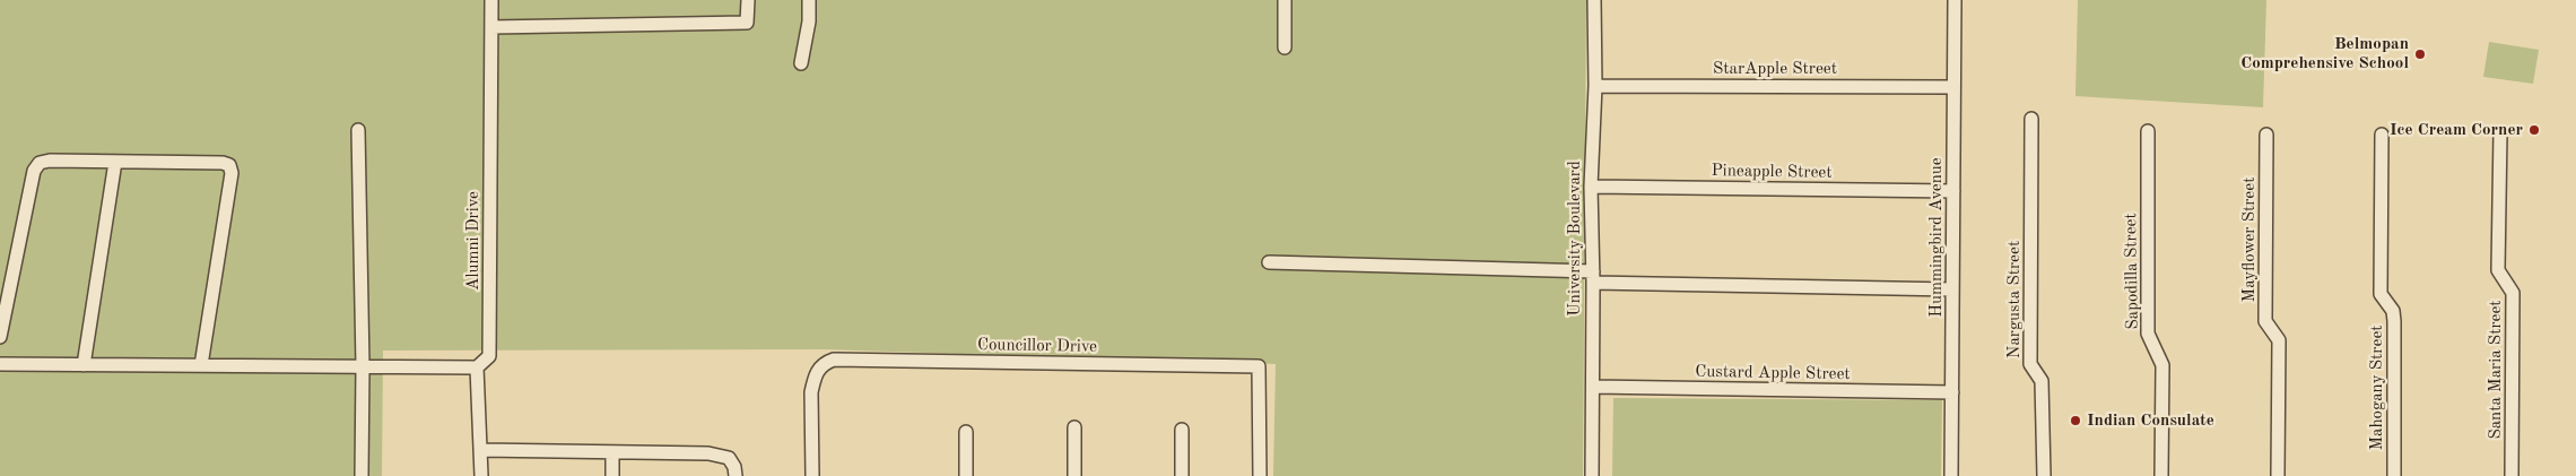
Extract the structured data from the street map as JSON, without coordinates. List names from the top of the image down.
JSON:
{
  "streets": {
    "street": [
      "StarApple Street",
      "Pineapple Street",
      "Hummingbird Avenue",
      "University Boulevard",
      "Mayflower Street",
      "Alumni Drive",
      "Sapodilla Street",
      "Nargusta Street",
      "Councillor Drive",
      "Santa Maria Street",
      "Custard Apple Street",
      "Mahogany Street"
    ]
  },
  "crossings": [
    ["StarApple Street", "Hummingbird Avenue"],
    ["StarApple Street", "University Boulevard"],
    ["Pineapple Street", "Hummingbird Avenue"],
    ["Pineapple Street", "University Boulevard"],
    ["Hummingbird Avenue", "Custard Apple Street"],
    ["University Boulevard", "Custard Apple Street"]
  ],
  "places": ["Belmopan Comprehensive School", "Ice Cream Corner", "Indian Consulate"]
}
